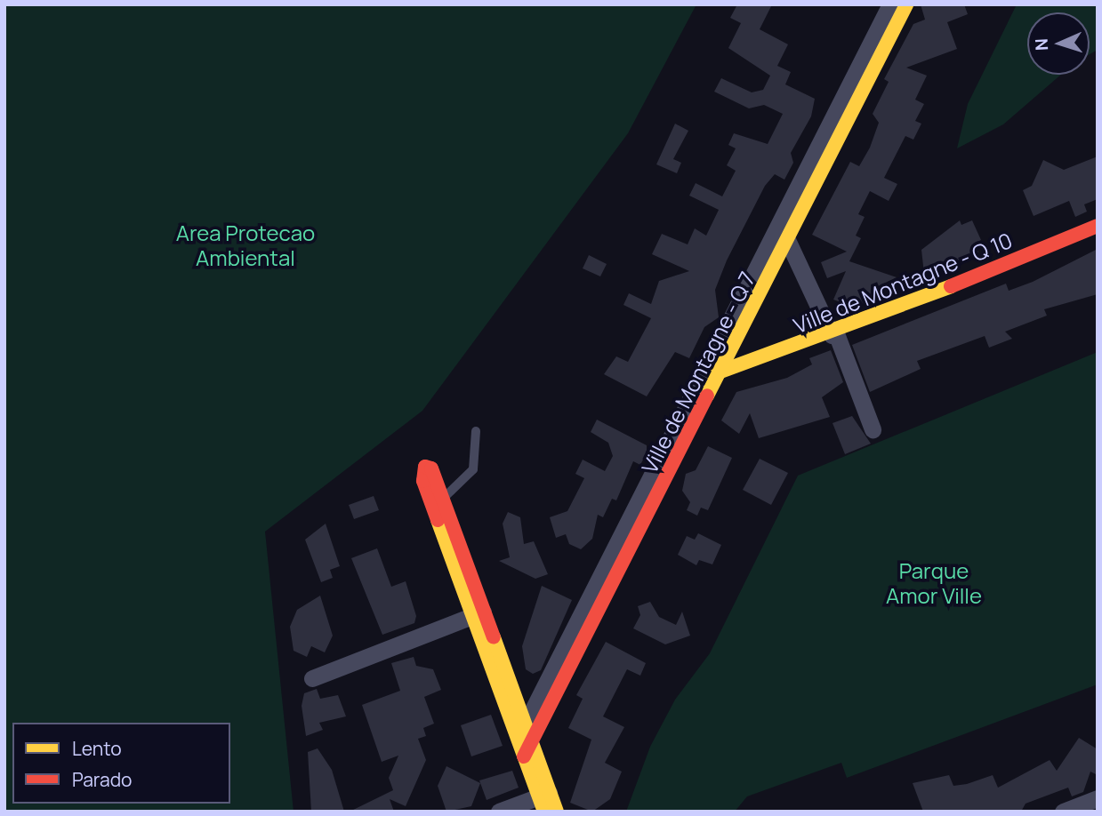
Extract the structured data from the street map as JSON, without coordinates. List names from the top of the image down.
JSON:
{
  "streets": {
    "street": ["Ville de Montagne - Q 10", "Ville de Montagne - Q 7"]
  },
  "crossings": [
    ["Ville de Montagne - Q 10", "Ville de Montagne - Q 7"]
  ],
  "parks": ["Area Protecao Ambiental", "Parque Amor Ville"],
  "legend": ["Lento", "Parado"],
  "north": "left"
}
